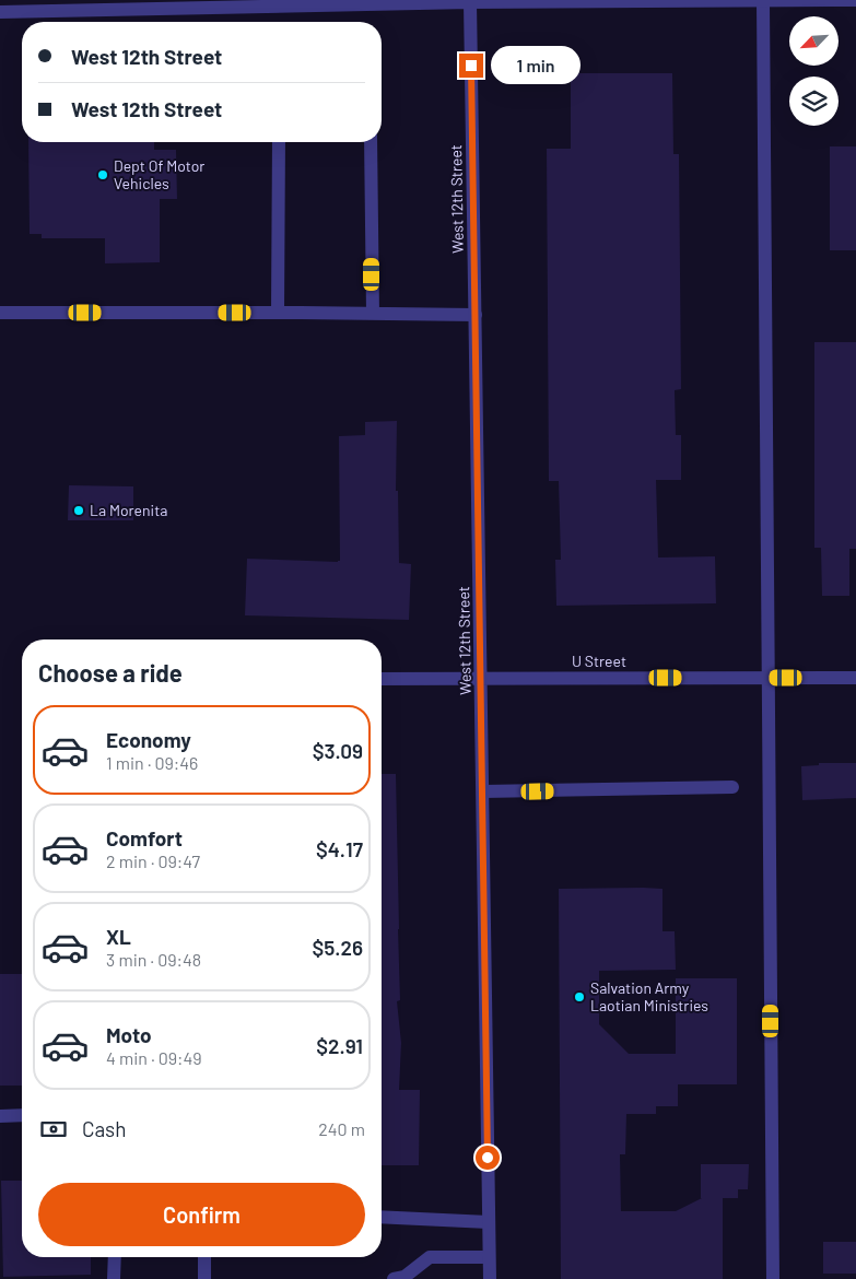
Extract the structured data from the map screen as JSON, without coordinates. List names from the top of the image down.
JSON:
{
  "streets": {
    "street": ["West 12th Street", "U Street"]
  },
  "crossings": [
    ["West 12th Street", "U Street"]
  ],
  "places": ["Dept Of Motor Vehicles", "La Morenita", "Salvation Army Laotian Ministries"],
  "north": "bottom left",
  "page": {
    "banner": ["West 12th Street", "West 12th Street"],
    "bubble": "1 min",
    "heading": "Choose a ride",
    "list": [
      {
        "name": "Economy",
        "note": "1 min · 09:46",
        "value": "$3.09"
      },
      {
        "name": "Comfort",
        "note": "2 min · 09:47",
        "value": "$4.17"
      },
      {
        "name": "XL",
        "note": "3 min · 09:48",
        "value": "$5.26"
      },
      {
        "name": "Moto",
        "note": "4 min · 09:49",
        "value": "$2.91"
      }
    ],
    "pay": ["Cash", "240 m"],
    "buttons": "Confirm"
  }
}
